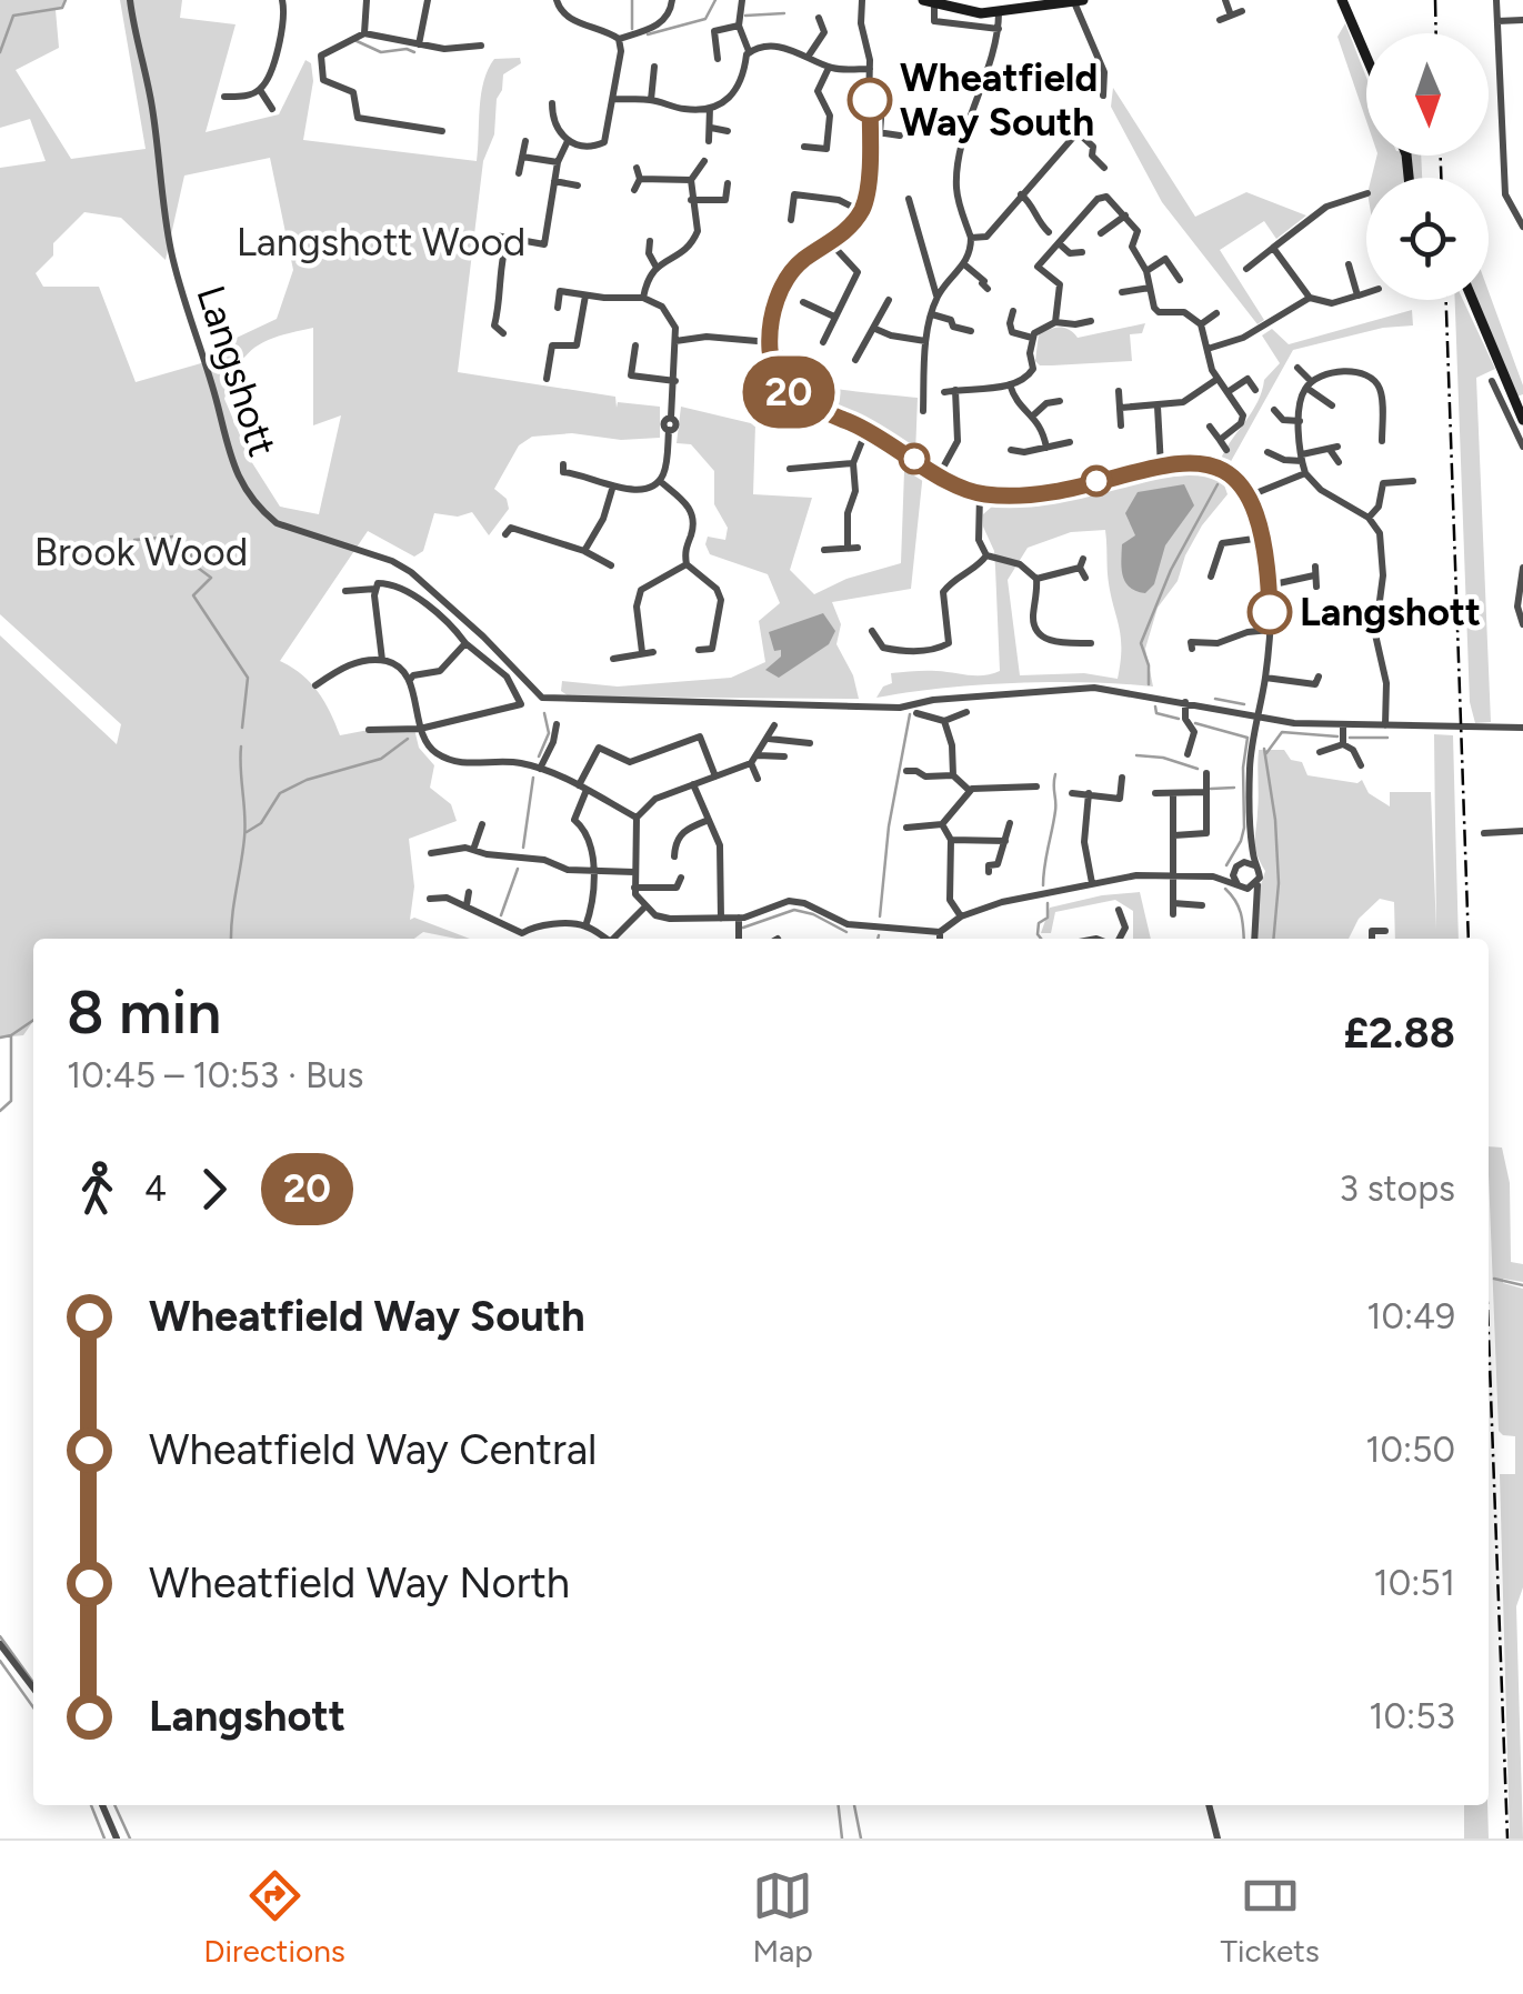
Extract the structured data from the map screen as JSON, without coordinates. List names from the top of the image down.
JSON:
{
  "streets": {
    "street": ["Langshott"]
  },
  "parks": ["Langshott Wood", "Brook Wood"],
  "places": ["Wheatfield Way South", "Langshott"],
  "lines": ["bus line 20"],
  "north": "bottom",
  "page": {
    "on_map": "20",
    "heading": ["8 min", "10:45 – 10:53 · Bus", "£2.88"],
    "legs": ["4", "20", "3 stops"],
    "list": [
      {
        "name": "Wheatfield Way South",
        "value": "10:49"
      },
      {
        "name": "Wheatfield Way Central",
        "value": "10:50"
      },
      {
        "name": "Wheatfield Way North",
        "value": "10:51"
      },
      {
        "name": "Langshott",
        "value": "10:53"
      }
    ],
    "tabs": ["Directions", "Map", "Tickets"]
  }
}
